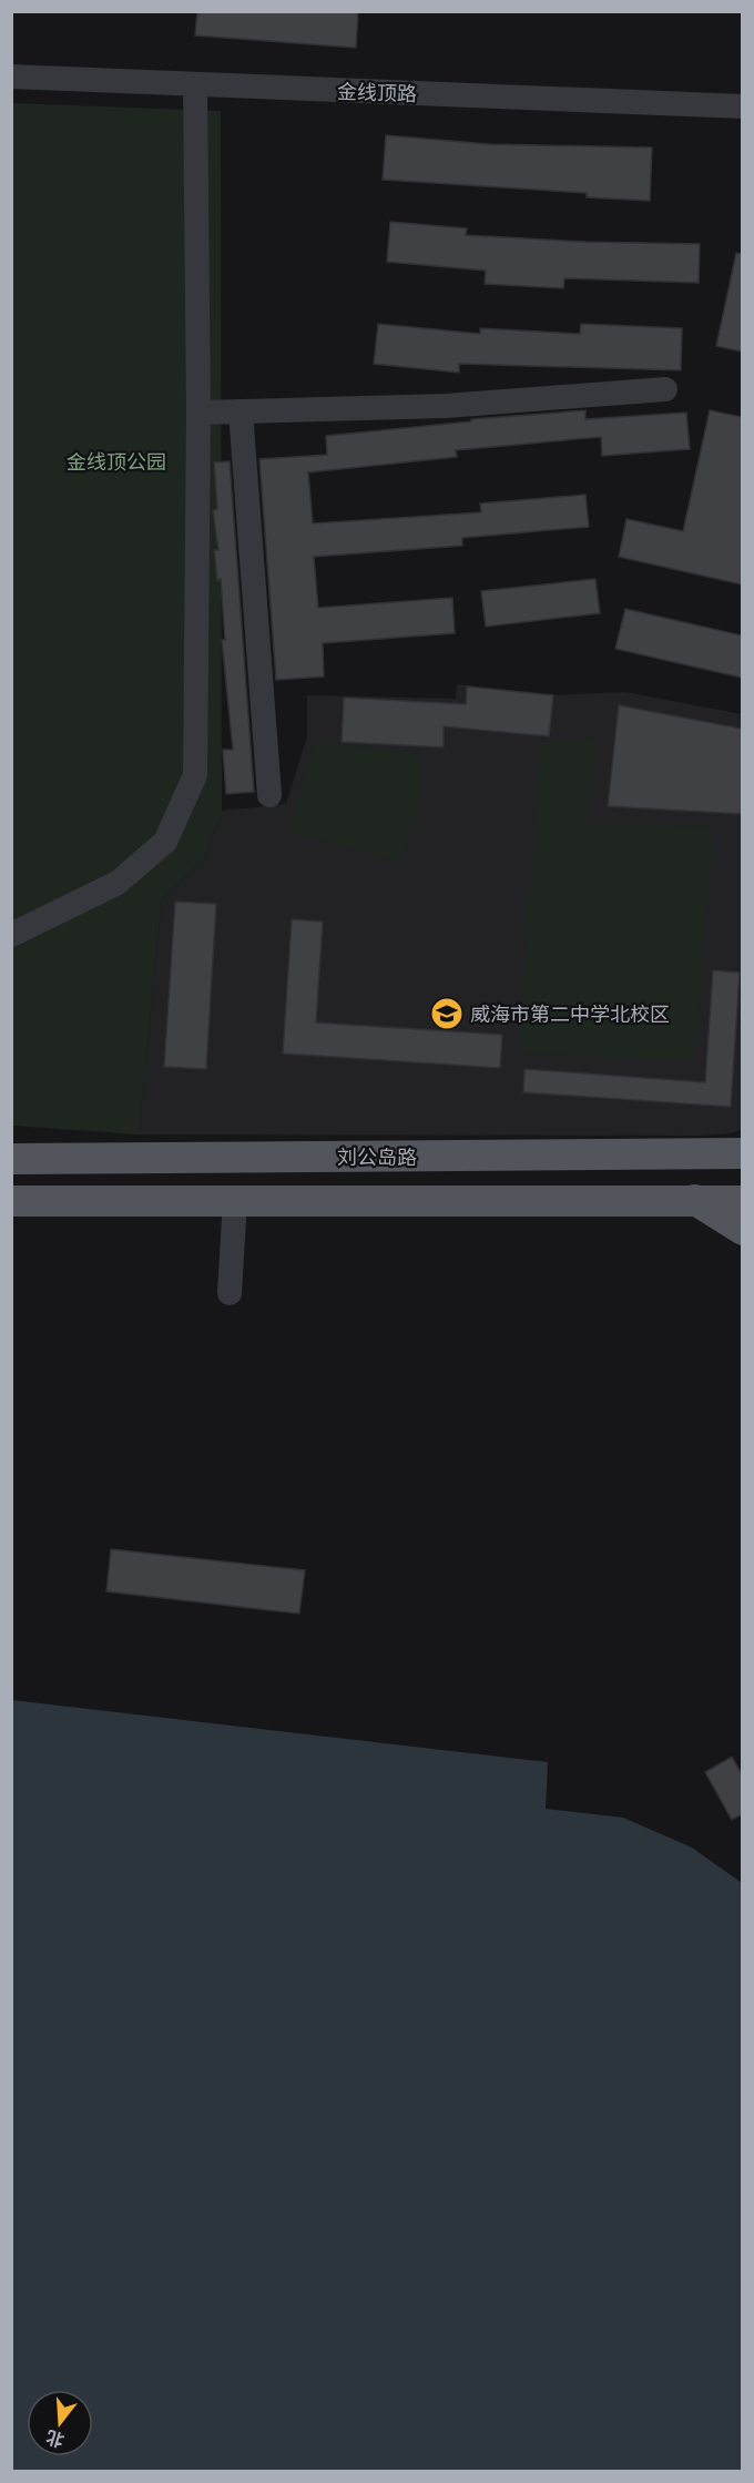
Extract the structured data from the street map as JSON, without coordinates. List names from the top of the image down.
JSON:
{
  "streets": {
    "main road": ["刘公岛路"],
    "street": ["金线顶路"]
  },
  "parks": ["金线顶公园"],
  "places": {
    "school or university": ["威海市第二中学北校区"]
  },
  "north": "bottom"
}
